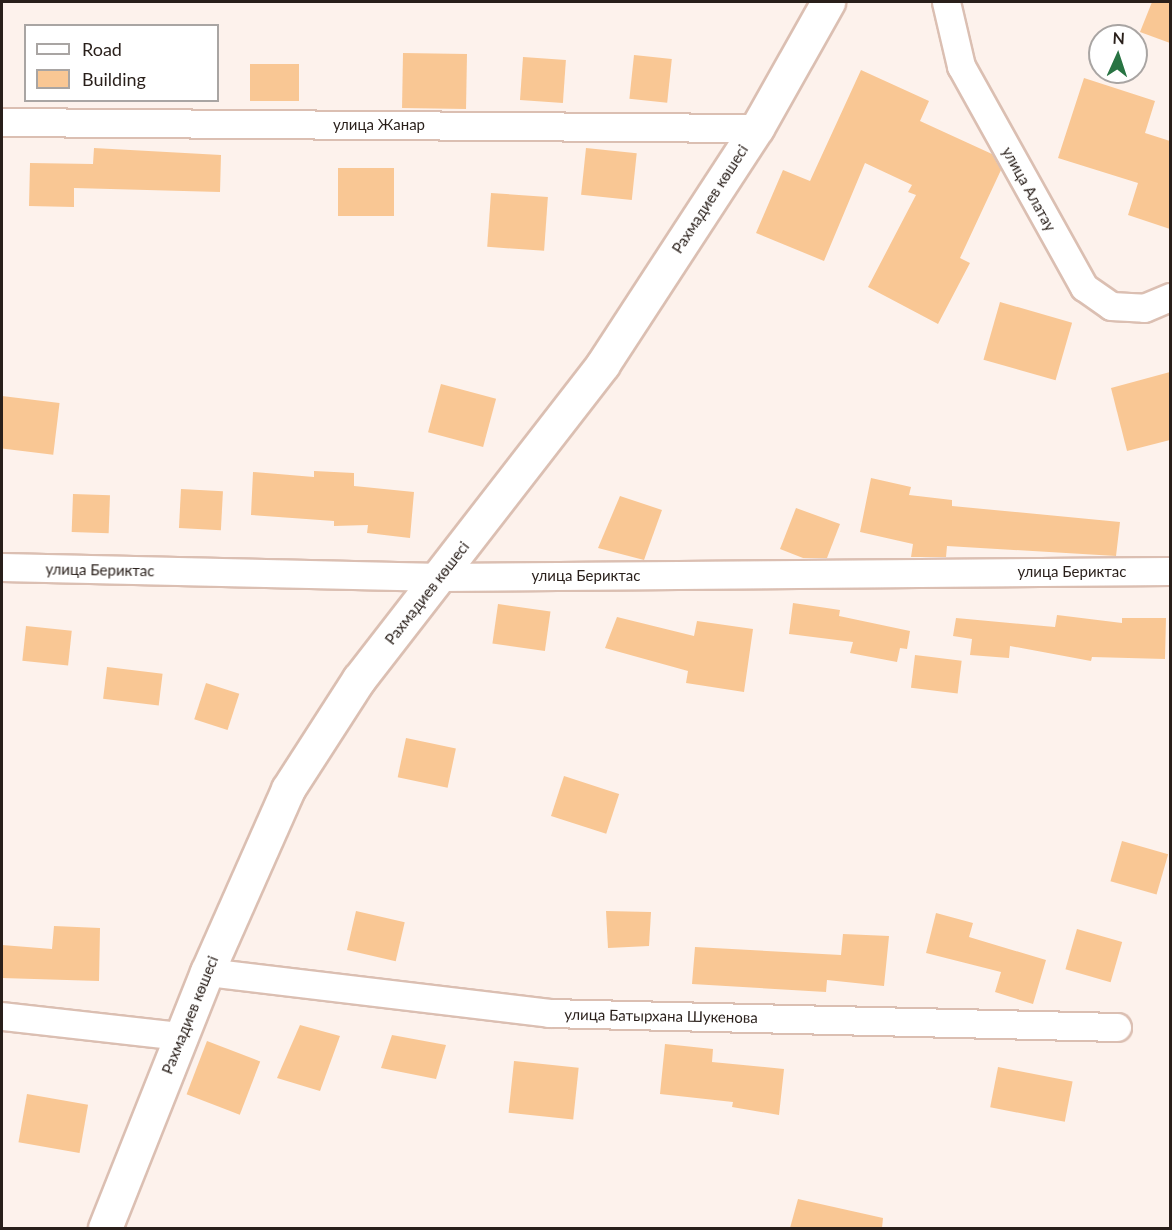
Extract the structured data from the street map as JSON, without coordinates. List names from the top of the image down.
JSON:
{
  "streets": {
    "street": [
      "улица Жанар",
      "улица Алатау",
      "Рахмадиев көшесі",
      "улица Бериктас",
      "улица Батырхана Шукенова"
    ]
  },
  "crossings": [
    ["улица Жанар", "Рахмадиев көшесі"],
    ["Рахмадиев көшесі", "улица Бериктас"],
    ["Рахмадиев көшесі", "улица Батырхана Шукенова"]
  ],
  "legend": ["Road", "Building"],
  "north": "top"
}
